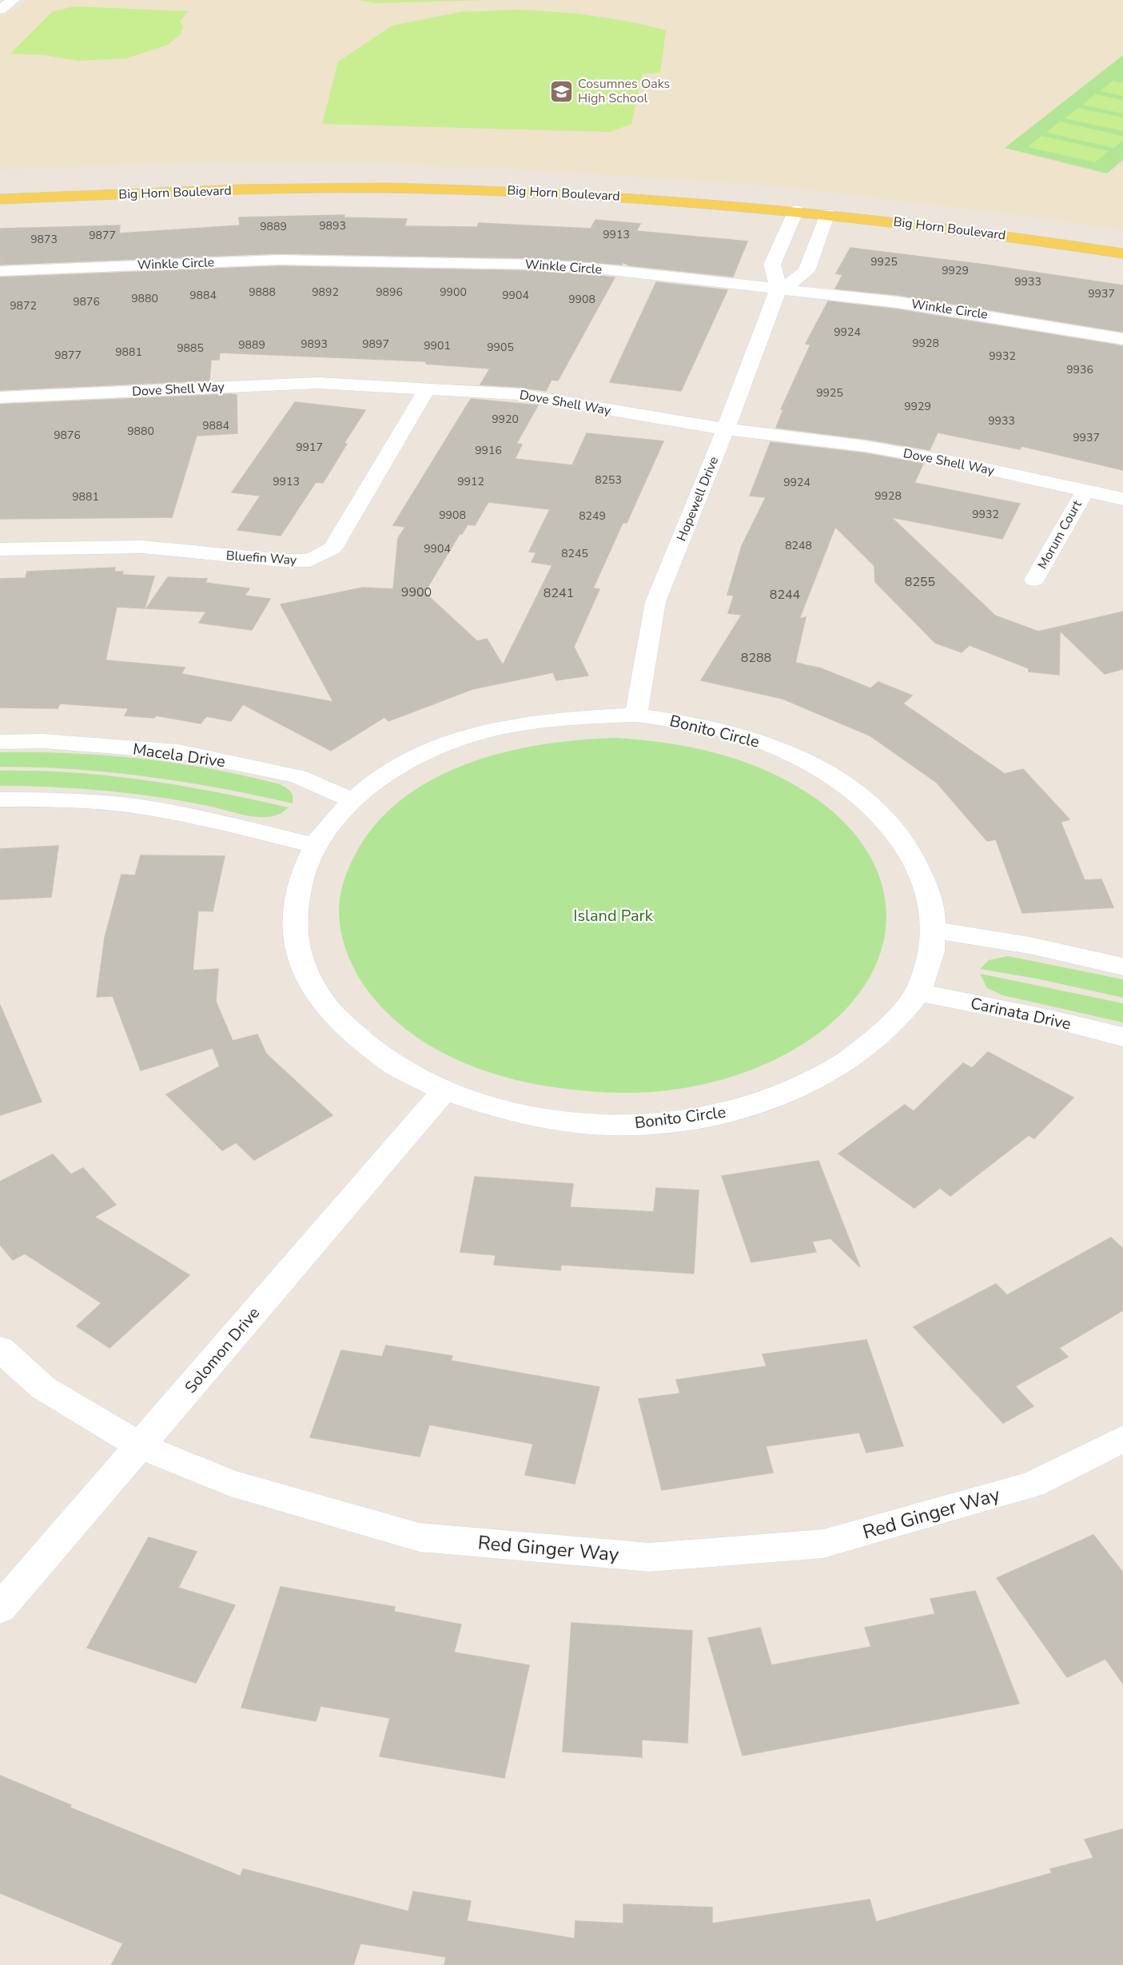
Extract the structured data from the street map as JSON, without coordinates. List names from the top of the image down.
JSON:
{
  "streets": {
    "main road": ["Big Horn Boulevard"],
    "street": [
      "Winkle Circle",
      "Dove Shell Way",
      "Hopewell Drive",
      "Morum Court",
      "Bluefin Way",
      "Bonito Circle",
      "Macela Drive",
      "Carinata Drive",
      "Solomon Drive",
      "Red Ginger Way"
    ]
  },
  "crossings": [
    ["Winkle Circle", "Hopewell Drive"],
    ["Dove Shell Way", "Hopewell Drive"],
    ["Dove Shell Way", "Morum Court"],
    ["Dove Shell Way", "Bluefin Way"],
    ["Hopewell Drive", "Bonito Circle"],
    ["Bonito Circle", "Macela Drive"],
    ["Bonito Circle", "Carinata Drive"],
    ["Bonito Circle", "Solomon Drive"],
    ["Solomon Drive", "Red Ginger Way"]
  ],
  "parks": ["Island Park"],
  "places": {
    "school or university": ["Cosumnes Oaks High School"]
  },
  "house_numbers": [
    "9893",
    "9889",
    "9913",
    "9877",
    "9873",
    "9925",
    "9929",
    "9933",
    "9888",
    "9892",
    "9896",
    "9900",
    "9937",
    "9884",
    "9904",
    "9880",
    "9908",
    "9876",
    "9872",
    "9924",
    "9928",
    "9893",
    "9897",
    "9889",
    "9901",
    "9905",
    "9885",
    "9881",
    "9877",
    "9932",
    "9936",
    "9925",
    "9929",
    "9920",
    "9933",
    "9884",
    "9880",
    "9876",
    "9937",
    "9917",
    "9916",
    "8253",
    "9913",
    "9912",
    "9924",
    "9928",
    "9881",
    "9932",
    "9908",
    "8249",
    "8248",
    "9904",
    "8245",
    "8255",
    "9900",
    "8241",
    "8244",
    "8288"
  ]
}
